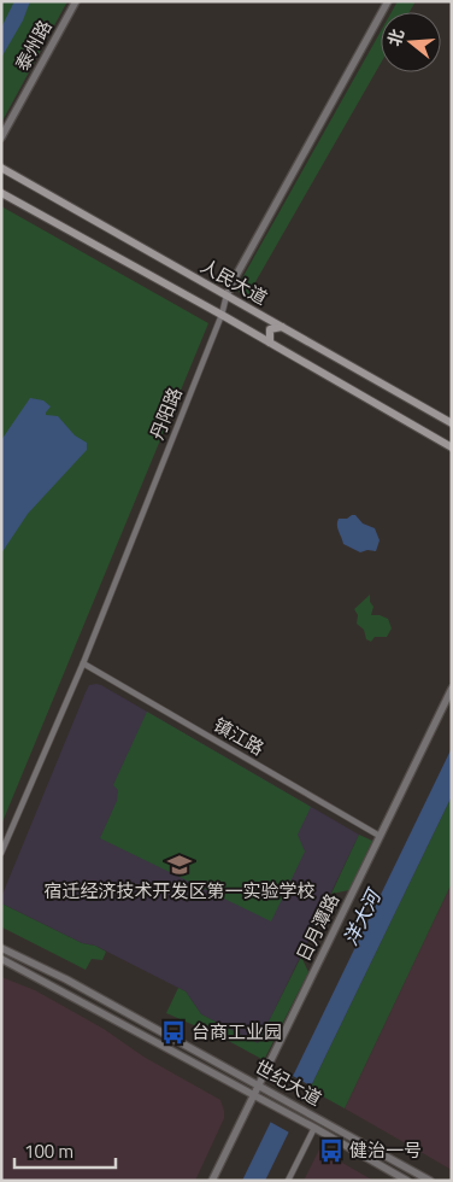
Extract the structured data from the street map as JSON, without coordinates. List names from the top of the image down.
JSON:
{
  "streets": {
    "main road": ["人民大道"],
    "street": [
      "泰州路",
      "丹阳路",
      "镇江路",
      "日月潭路",
      "世纪大道"
    ]
  },
  "crossings": [
    ["人民大道", "丹阳路"],
    ["丹阳路", "镇江路"],
    ["镇江路", "日月潭路"],
    ["日月潭路", "世纪大道"]
  ],
  "water": ["洋大河"],
  "places": {
    "school or university": ["宿迁经济技术开发区第一实验学校"],
    "bus stop": ["台商工业园", "健治一号"]
  },
  "scale_bar": "100 m",
  "north": "left"
}
